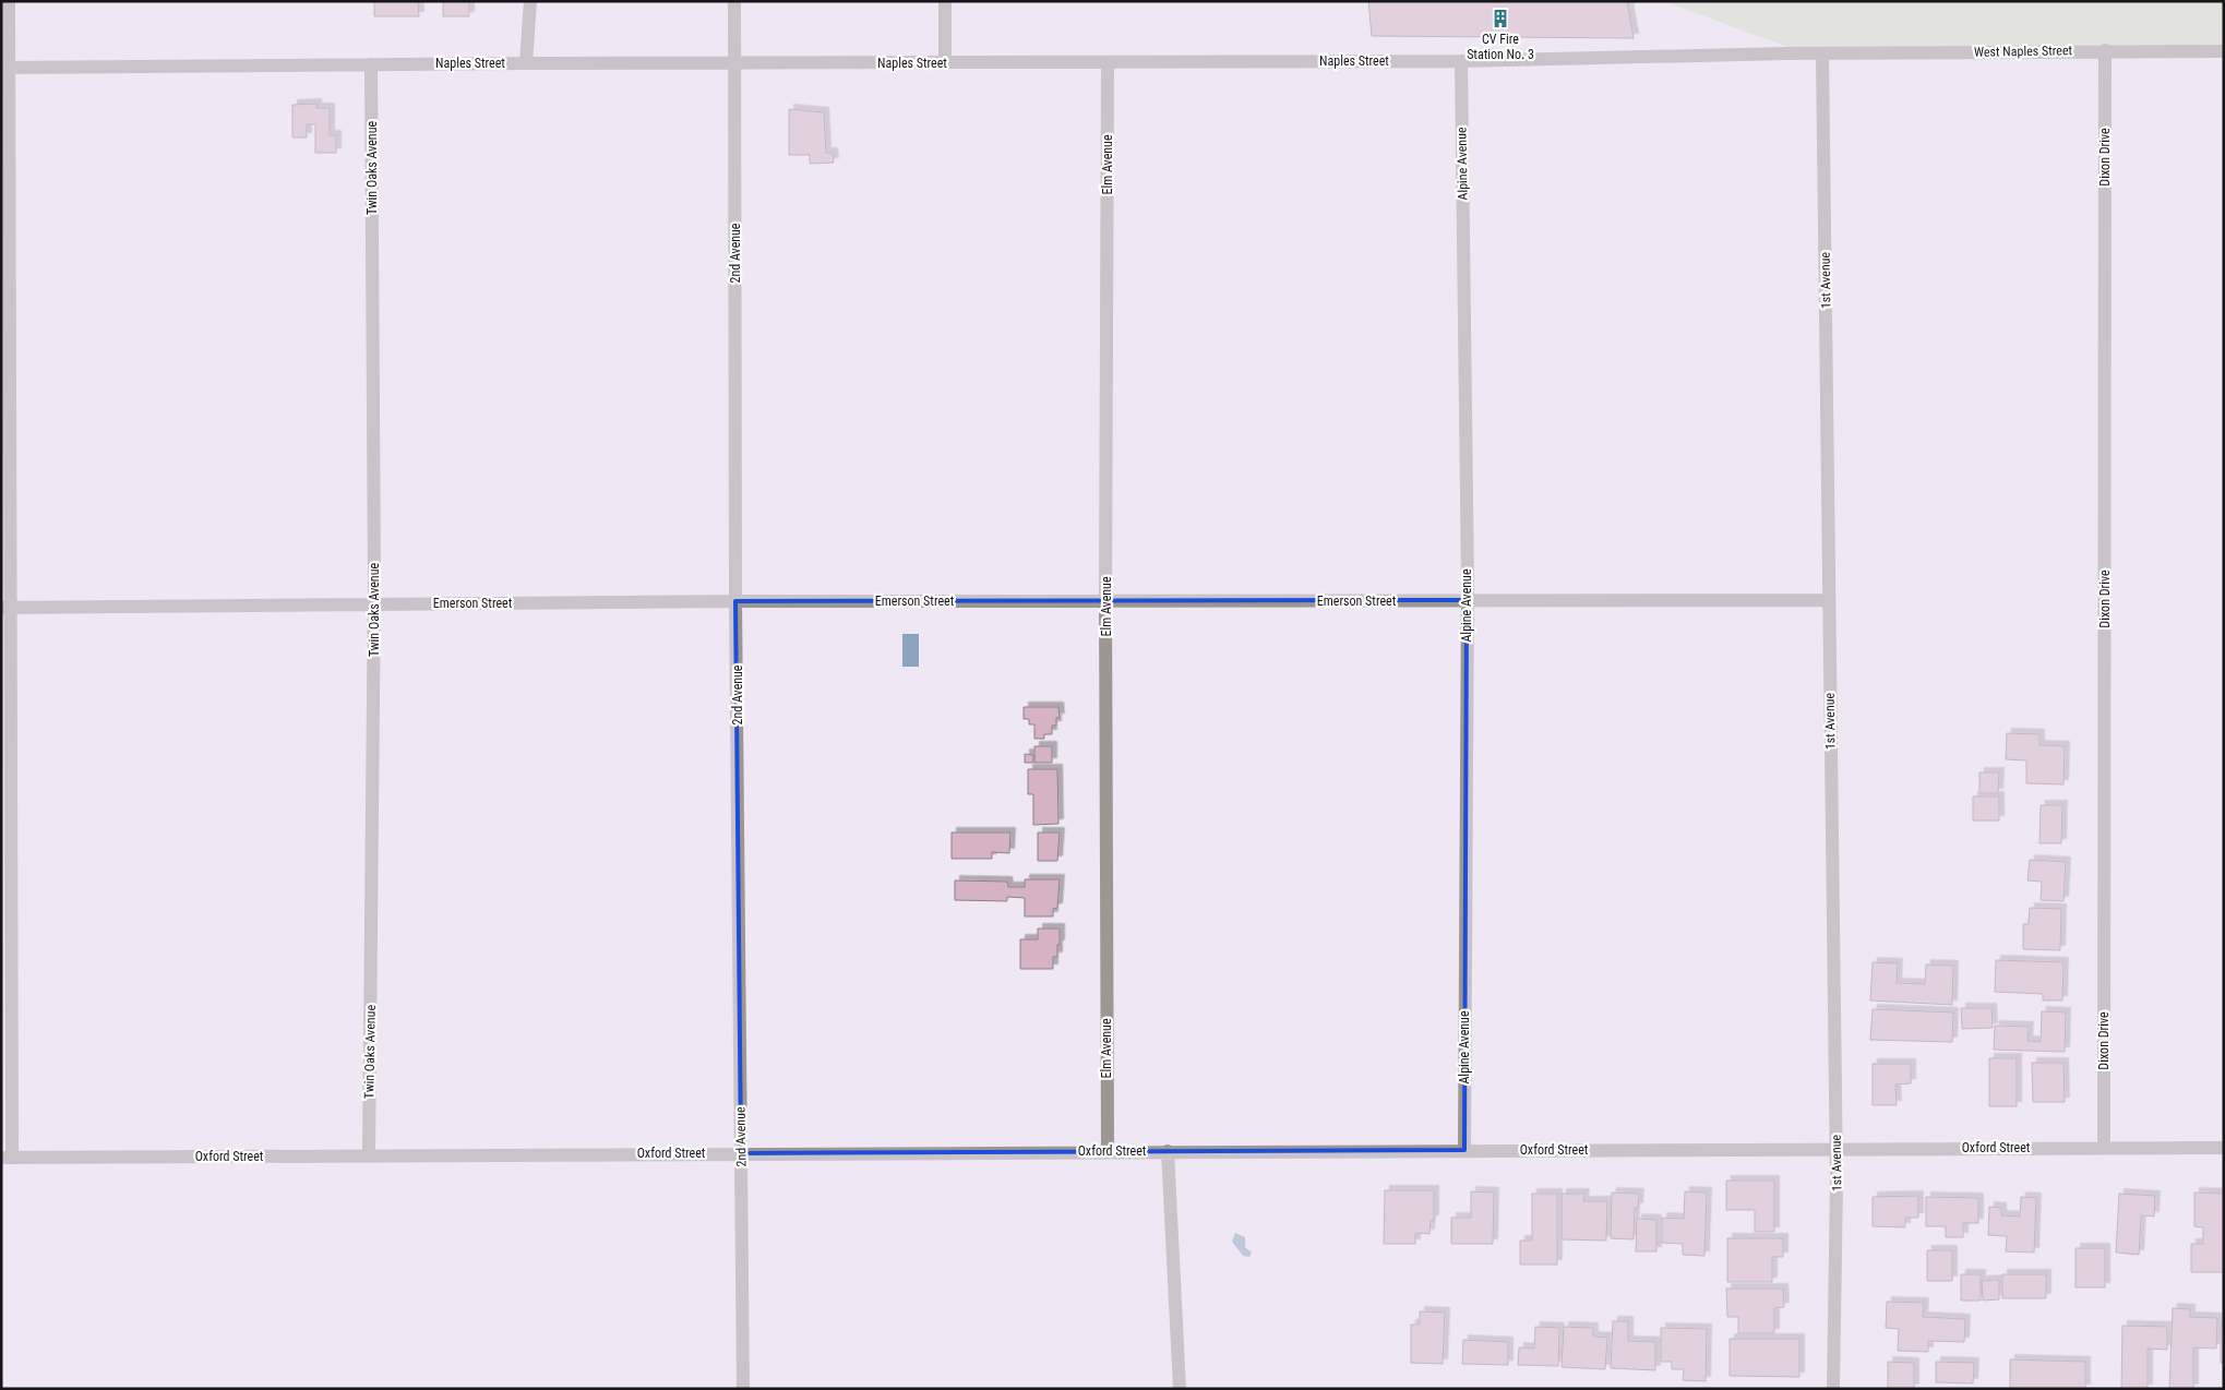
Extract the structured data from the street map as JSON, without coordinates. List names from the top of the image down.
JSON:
{
  "streets": {
    "street": [
      "West Naples Street",
      "Naples Street",
      "Dixon Drive",
      "Alpine Avenue",
      "Elm Avenue",
      "Twin Oaks Avenue",
      "2nd Avenue",
      "1st Avenue",
      "Emerson Street",
      "Oxford Street"
    ]
  },
  "crossings": [
    ["West Naples Street", "Naples Street"],
    ["West Naples Street", "Dixon Drive"],
    ["West Naples Street", "1st Avenue"],
    ["Naples Street", "Alpine Avenue"],
    ["Naples Street", "Elm Avenue"],
    ["Naples Street", "Twin Oaks Avenue"],
    ["Naples Street", "2nd Avenue"],
    ["Naples Street", "1st Avenue"],
    ["Dixon Drive", "Oxford Street"],
    ["Alpine Avenue", "Emerson Street"],
    ["Alpine Avenue", "Oxford Street"],
    ["Elm Avenue", "Emerson Street"],
    ["Elm Avenue", "Oxford Street"],
    ["Twin Oaks Avenue", "Emerson Street"],
    ["Twin Oaks Avenue", "Oxford Street"],
    ["2nd Avenue", "Emerson Street"],
    ["2nd Avenue", "Oxford Street"],
    ["1st Avenue", "Emerson Street"],
    ["1st Avenue", "Oxford Street"]
  ],
  "places": {
    "building": ["CV Fire Station No. 3"]
  }
}
